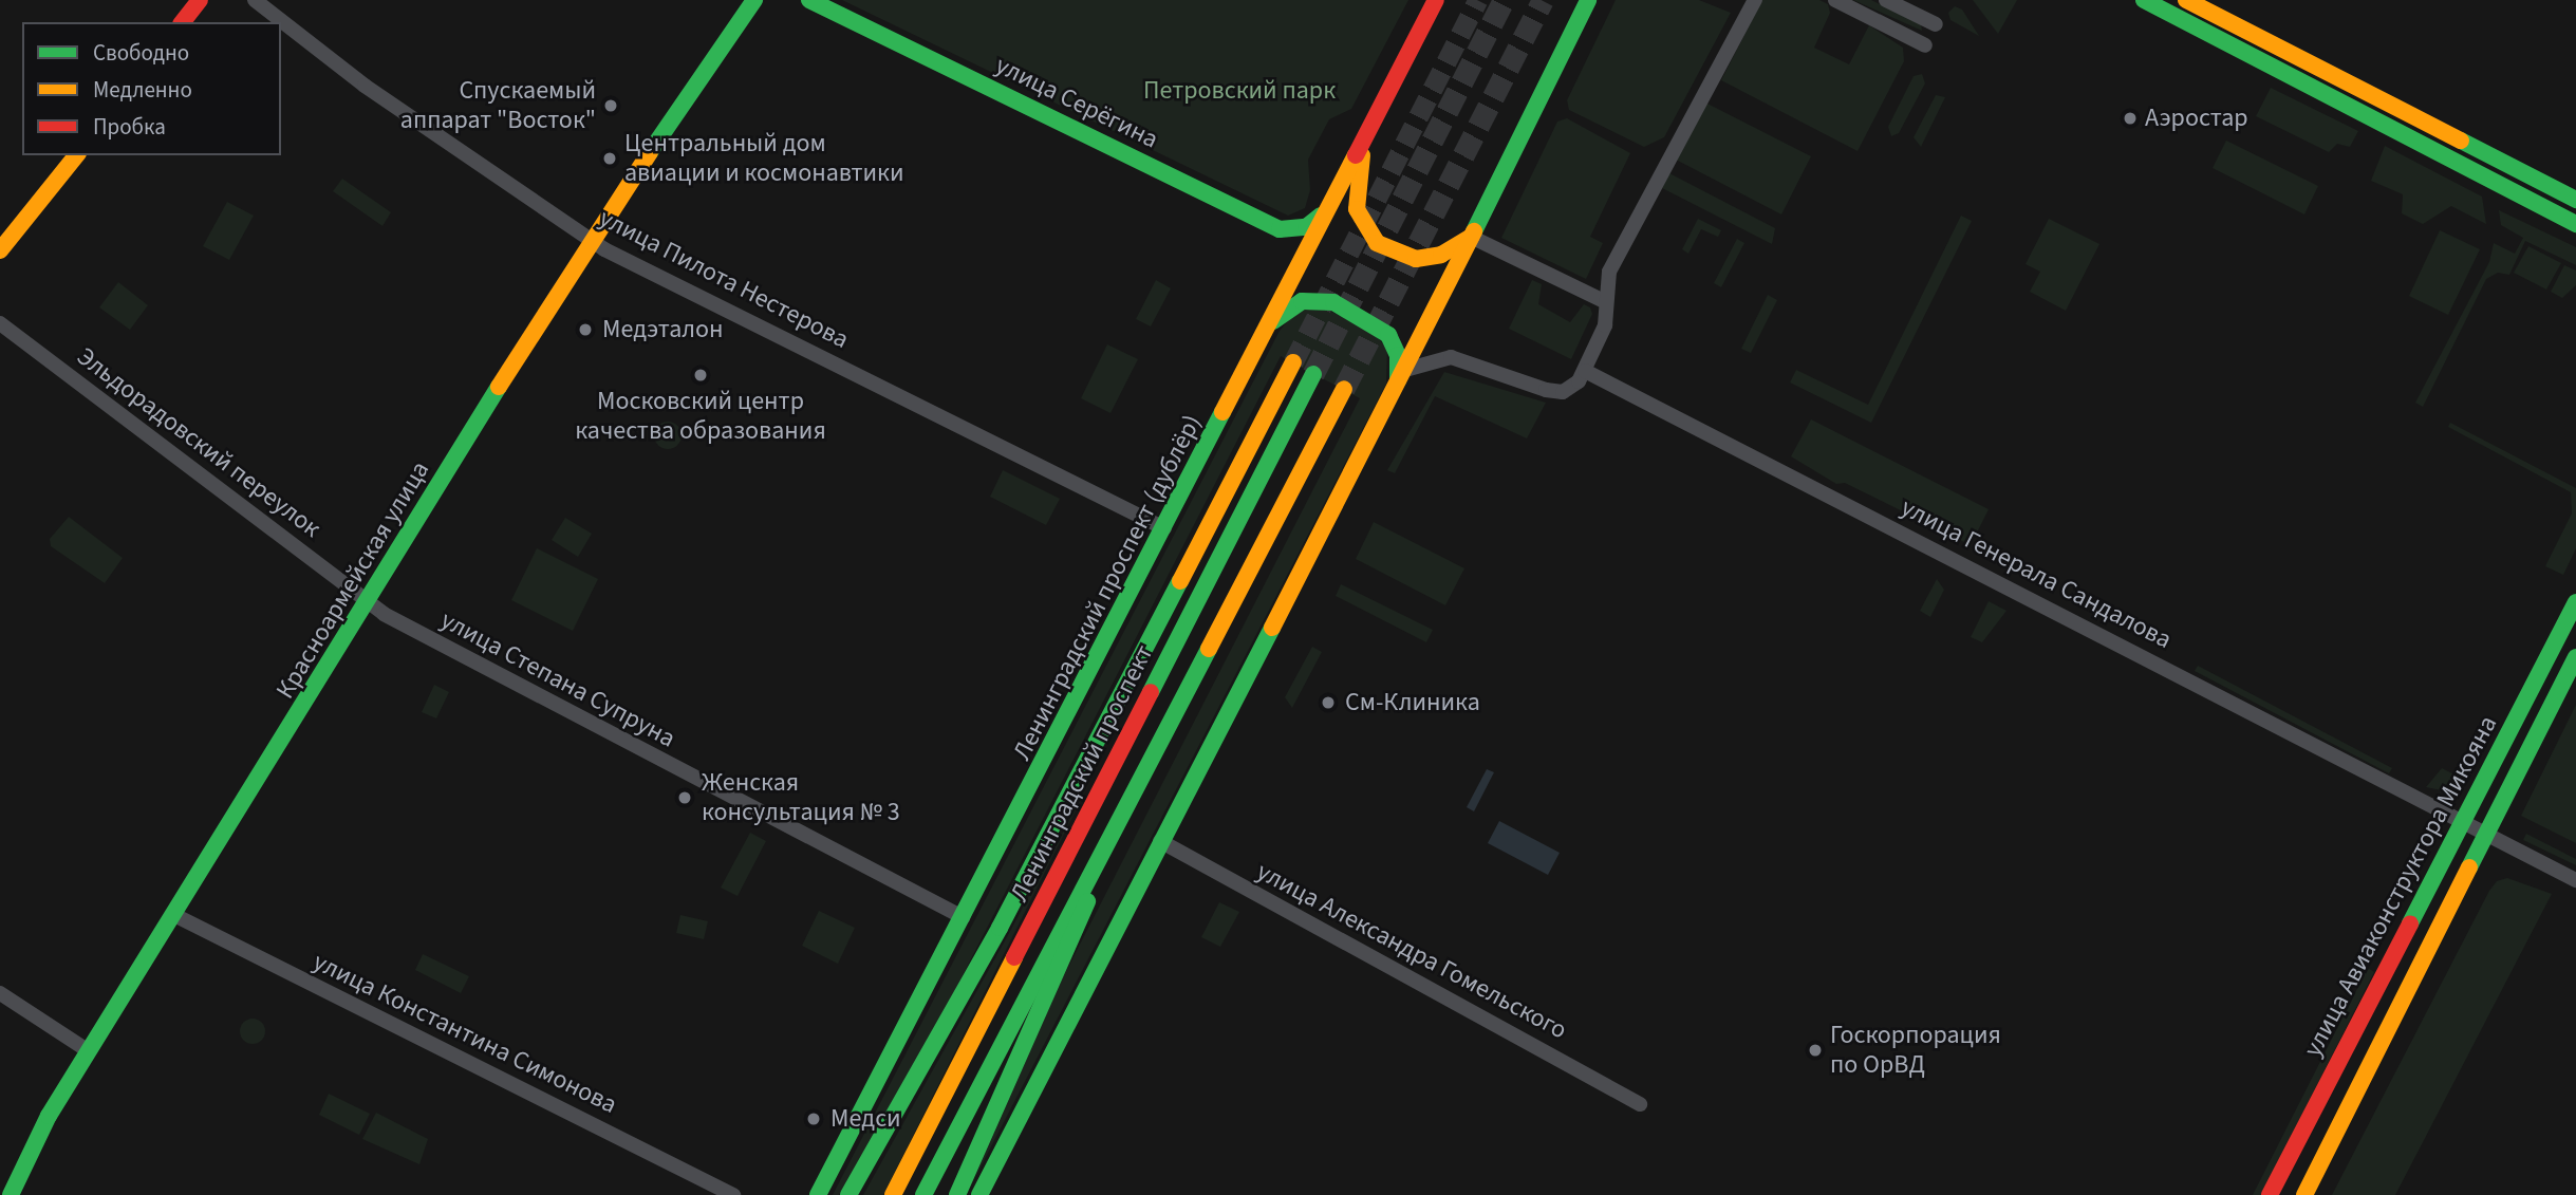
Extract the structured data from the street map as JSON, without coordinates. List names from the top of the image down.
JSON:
{
  "streets": {
    "main road": [
      "улица Серёгина",
      "Красноармейская улица",
      "Ленинградский проспект (дублёр)",
      "Ленинградский проспект",
      "улица Авиаконструктора Микояна"
    ],
    "street": [
      "улица Пилота Нестерова",
      "Эльдорадовский переулок",
      "улица Генерала Сандалова",
      "улица Степана Супруна",
      "улица Александра Гомельского",
      "улица Константина Симонова"
    ]
  },
  "crossings": [
    ["улица Серёгина", "Ленинградский проспект (дублёр)"],
    ["улица Пилота Нестерова", "Красноармейская улица"],
    ["улица Пилота Нестерова", "Ленинградский проспект (дублёр)"],
    ["Эльдорадовский переулок", "Красноармейская улица"],
    ["Эльдорадовский переулок", "улица Степана Супруна"],
    ["улица Генерала Сандалова", "улица Авиаконструктора Микояна"],
    ["Красноармейская улица", "улица Степана Супруна"],
    ["Красноармейская улица", "улица Константина Симонова"],
    ["Ленинградский проспект (дублёр)", "улица Степана Супруна"]
  ],
  "parks": ["Петровский парк"],
  "places": [
    "Спускаемый аппарат \"Восток\"",
    "Аэростар",
    "Центральный дом авиации и космонавтики",
    "Медэталон",
    "Московский центр качества образования",
    "См-Клиника",
    "Женская консультация № 3",
    "Госкорпорация по ОрВД",
    "Медси"
  ],
  "legend": ["Свободно", "Медленно", "Пробка"]
}
